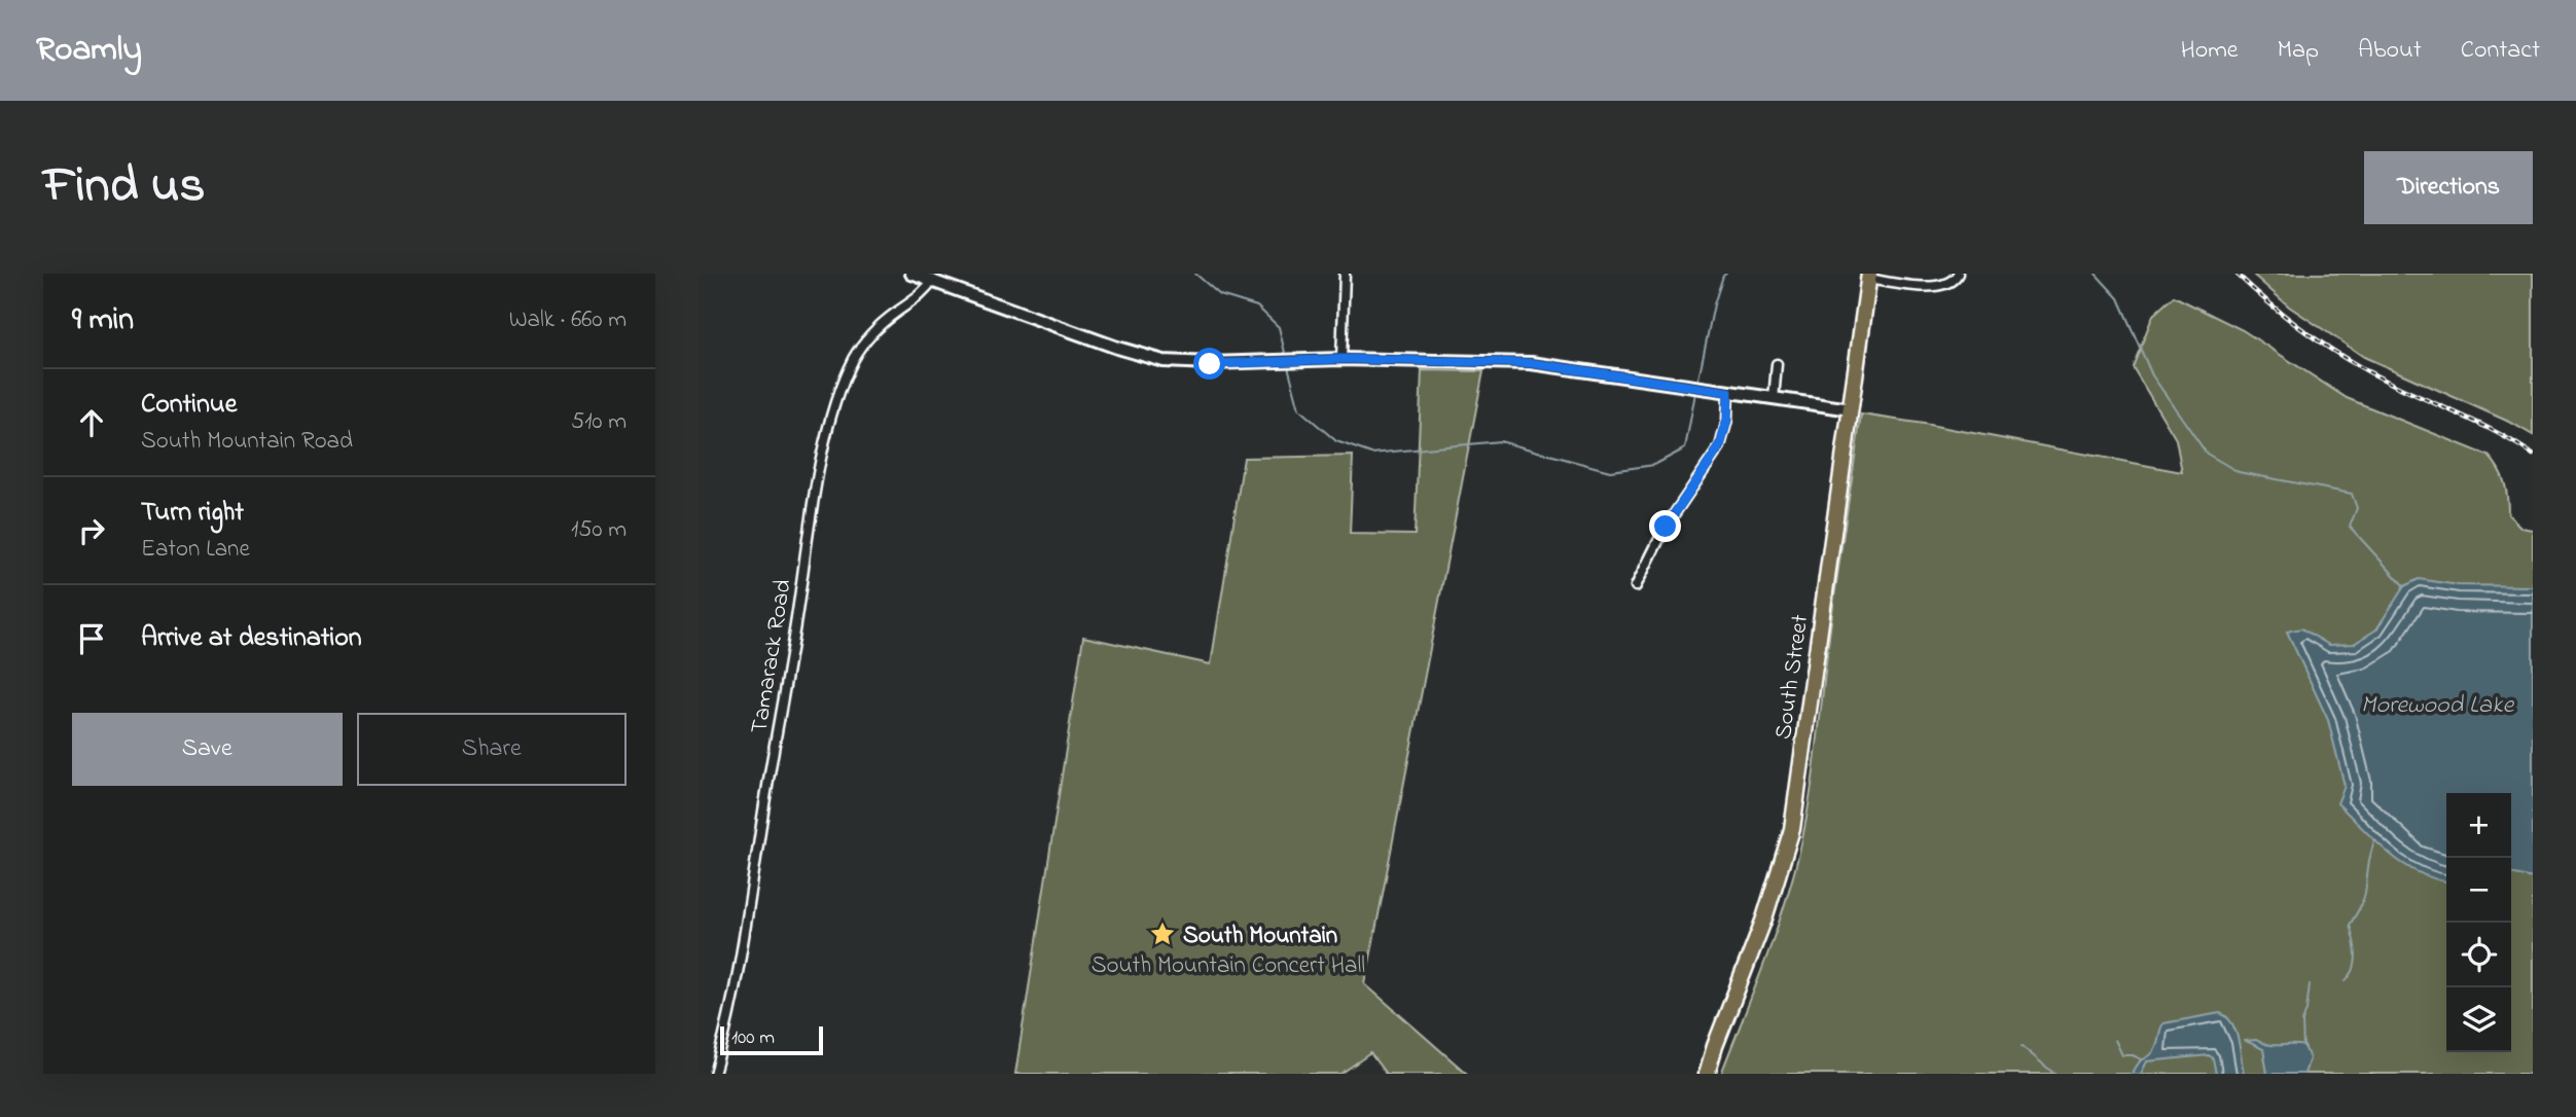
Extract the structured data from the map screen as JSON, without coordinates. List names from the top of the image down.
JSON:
{
  "streets": {
    "highway": ["South Street"],
    "street": ["Tamarack Road"]
  },
  "water": ["Morewood Lake"],
  "parks": ["South Mountain Concert Hall"],
  "places": {
    "place": ["South Mountain"]
  },
  "scale_bar": "100 m",
  "page": {
    "header": "Roamly",
    "nav": [
      "Home",
      "Map",
      "About",
      "Contact"
    ],
    "title": "Find us",
    "buttons": [
      "Directions",
      ["Save", "Share"]
    ],
    "heading": ["9 min", "Walk · 660 m"],
    "list": [
      ["Continue", "South Mountain Road", "510 m"],
      ["Turn right", "Eaton Lane", "150 m"],
      "Arrive at destination"
    ],
    "map_buttons": ["+", "−"],
    "scale": "100 m"
  }
}
